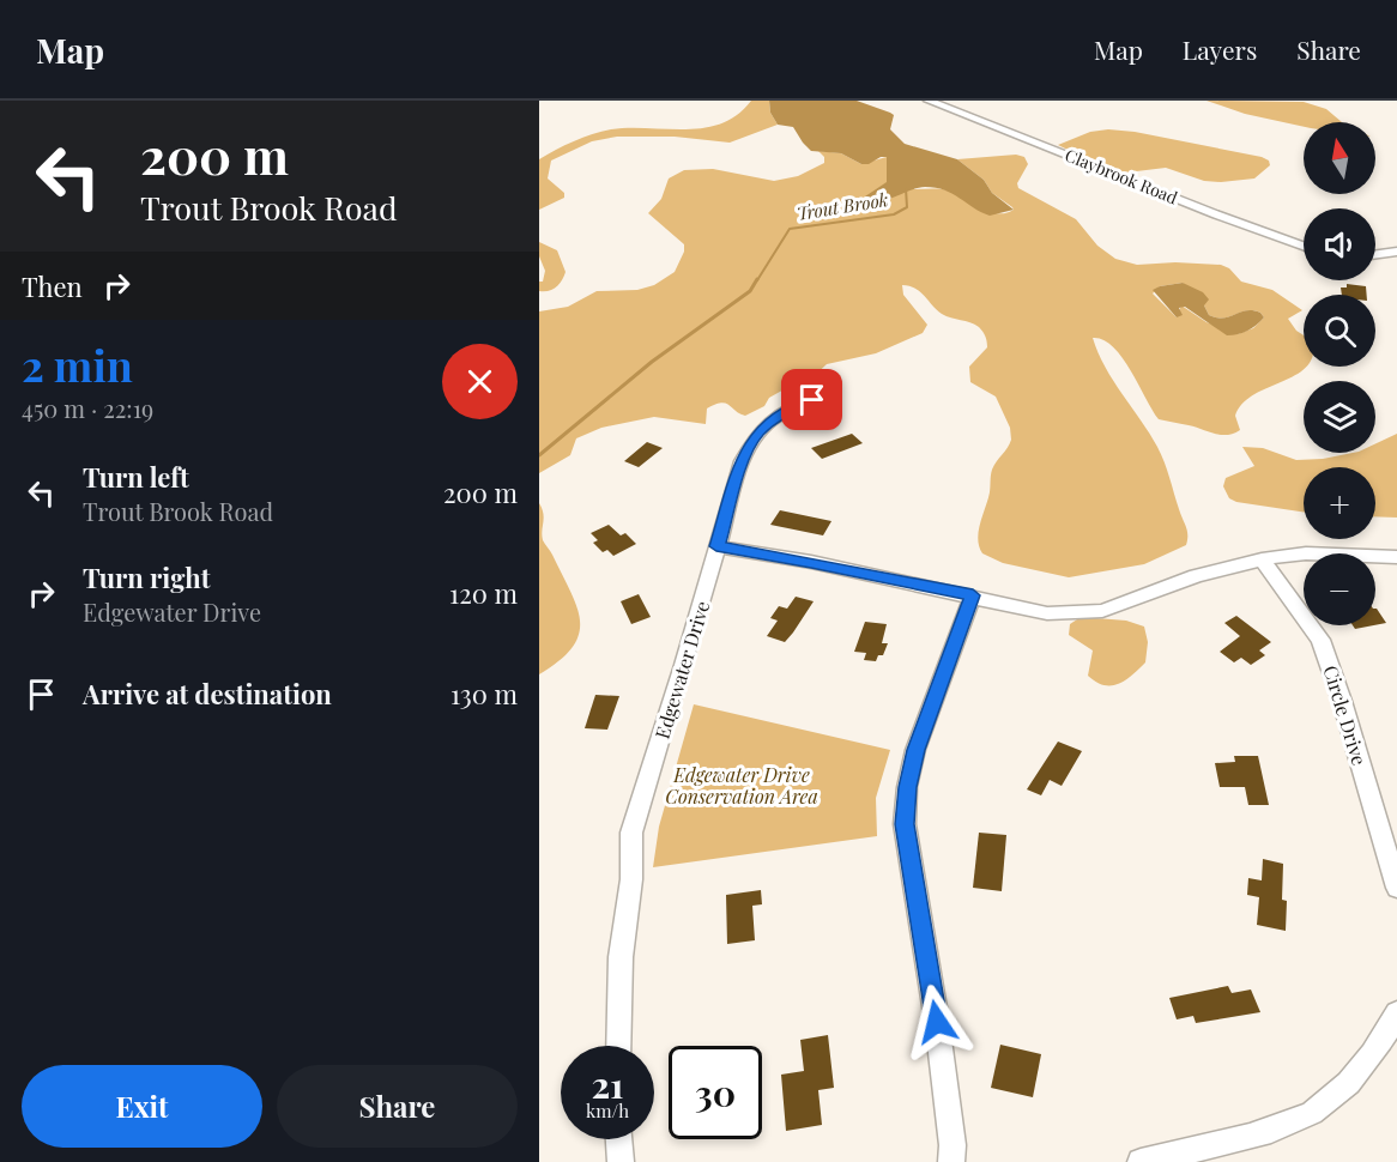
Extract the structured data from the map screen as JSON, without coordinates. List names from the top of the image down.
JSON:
{
  "streets": {
    "street": ["Claybrook Road", "Edgewater Drive", "Circle Drive"]
  },
  "water": ["Trout Brook"],
  "parks": ["Edgewater Drive Conservation Area"],
  "north": "top",
  "page": {
    "header": "Map",
    "nav": ["Map", "Layers", "Share"],
    "turn": ["200 m", "Trout Brook Road"],
    "map_buttons": ["+", "−"],
    "then": "Then",
    "heading": ["2 min", "450 m · 22:19"],
    "list": [
      {
        "name": "Turn left",
        "note": "Trout Brook Road",
        "value": "200 m"
      },
      {
        "name": "Turn right",
        "note": "Edgewater Drive",
        "value": "120 m"
      },
      {
        "name": "Arrive at destination",
        "value": "130 m"
      }
    ],
    "speed": "21 km/h",
    "limit": "30",
    "buttons": ["Exit", "Share"]
  }
}
